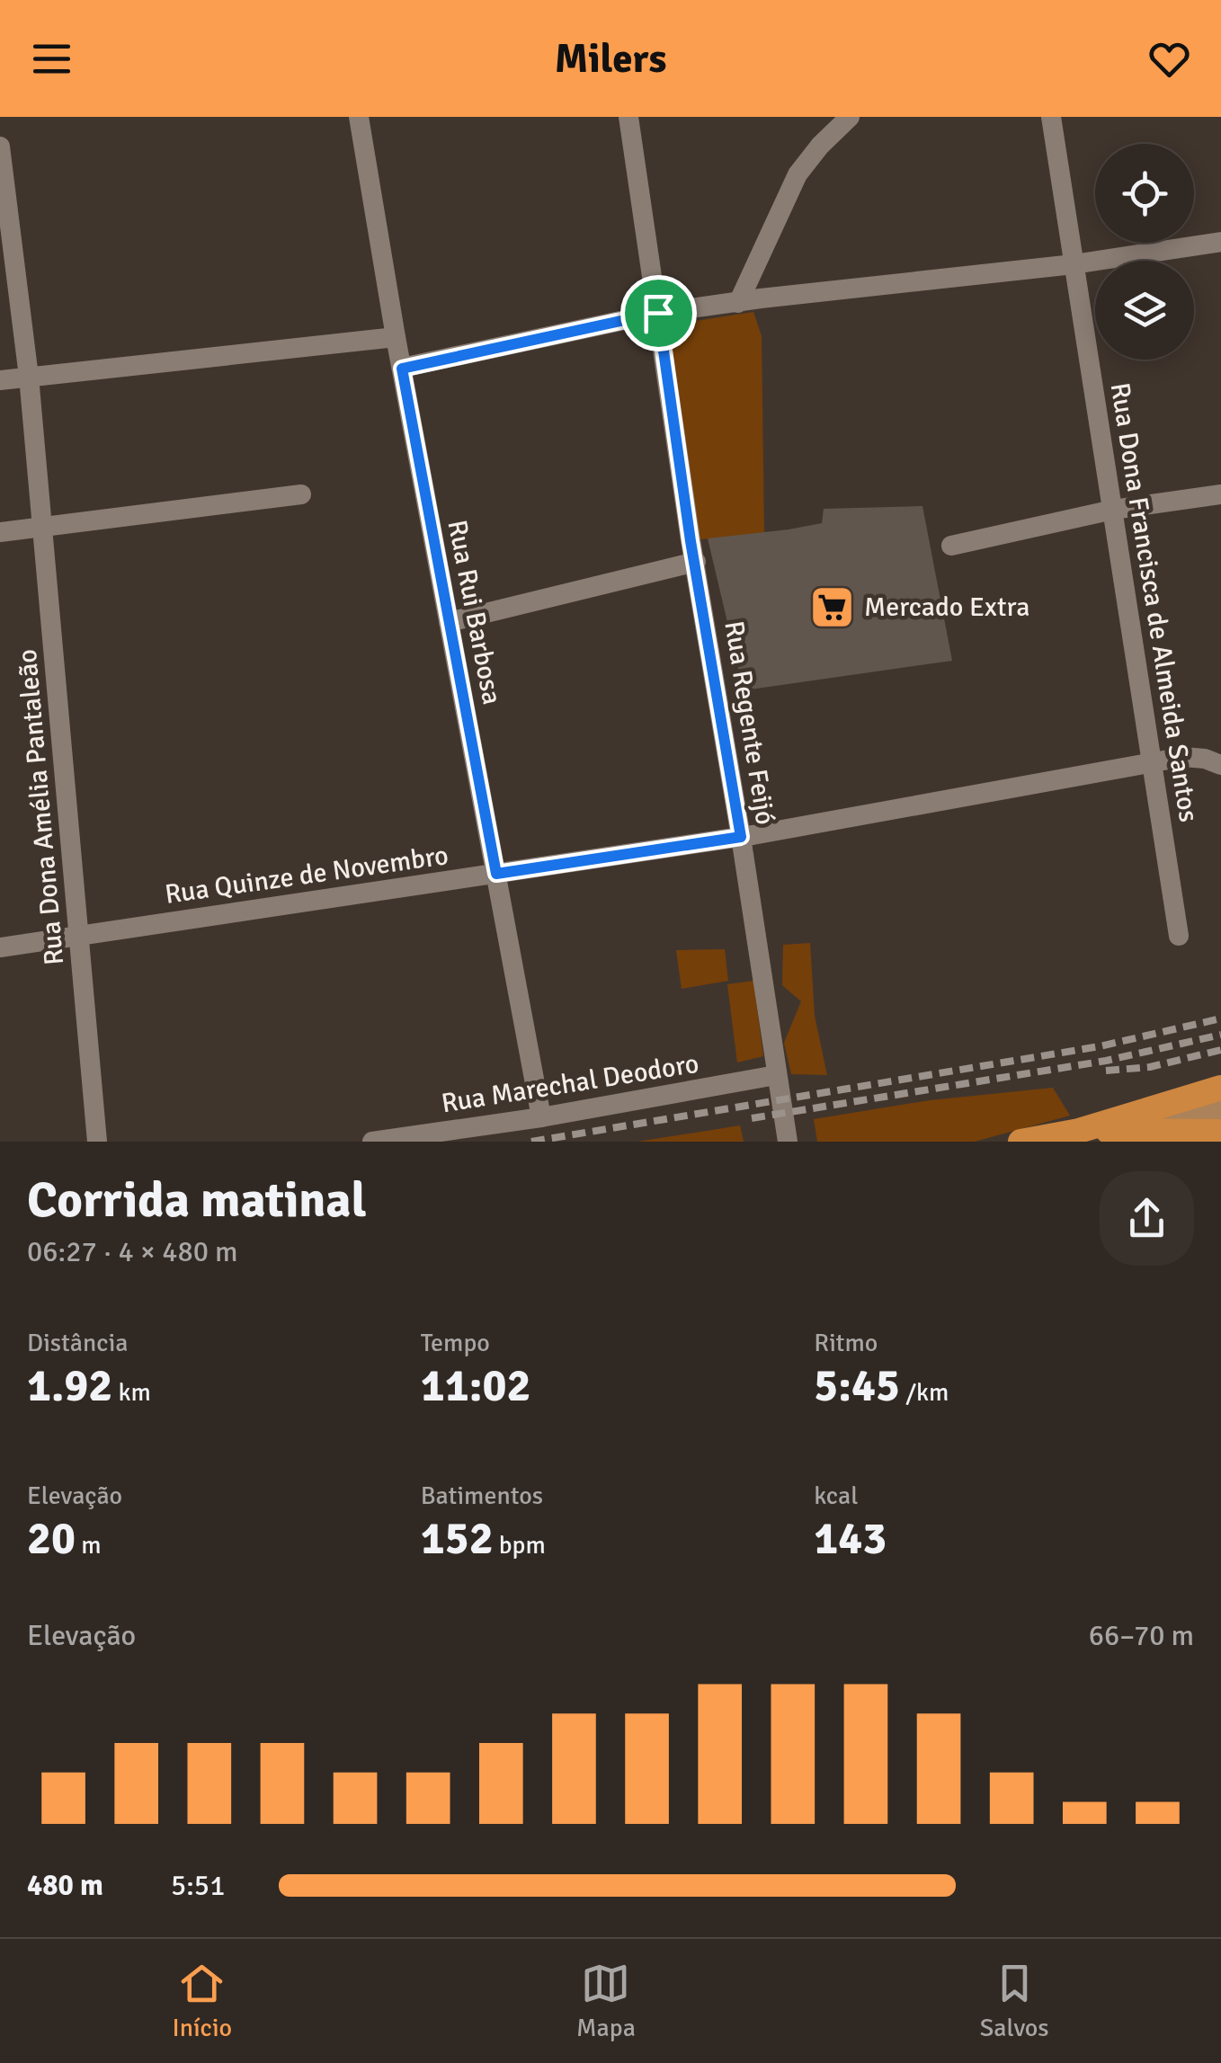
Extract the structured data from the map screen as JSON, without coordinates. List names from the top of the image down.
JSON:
{
  "streets": {
    "street": [
      "Rua Dona Francisca de Almeida Santos",
      "Rua Rui Barbosa",
      "Rua Regente Feijó",
      "Rua Dona Amélia Pantaleão",
      "Rua Quinze de Novembro",
      "Rua Marechal Deodoro"
    ]
  },
  "crossings": [
    ["Rua Dona Francisca de Almeida Santos", "Rua Quinze de Novembro"],
    ["Rua Rui Barbosa", "Rua Quinze de Novembro"],
    ["Rua Rui Barbosa", "Rua Marechal Deodoro"],
    ["Rua Regente Feijó", "Rua Quinze de Novembro"],
    ["Rua Regente Feijó", "Rua Marechal Deodoro"],
    ["Rua Dona Amélia Pantaleão", "Rua Quinze de Novembro"]
  ],
  "places": {
    "supermarket": ["Mercado Extra"]
  },
  "page": {
    "header": "Milers",
    "heading": ["Corrida matinal", "06:27 · 4 × 480 m"],
    "stats": [
      ["Distância", "1.92 km"],
      ["Tempo", "11:02"],
      ["Ritmo", "5:45 /km"],
      ["Elevação", "20 m"],
      ["Batimentos", "152 bpm"],
      ["kcal", "143"]
    ],
    "chart": ["Elevação", "66–70 m"],
    "list": [
      {
        "name": "480 m",
        "note": "5:51"
      }
    ],
    "tabs": ["Início", "Mapa", "Salvos"]
  }
}
